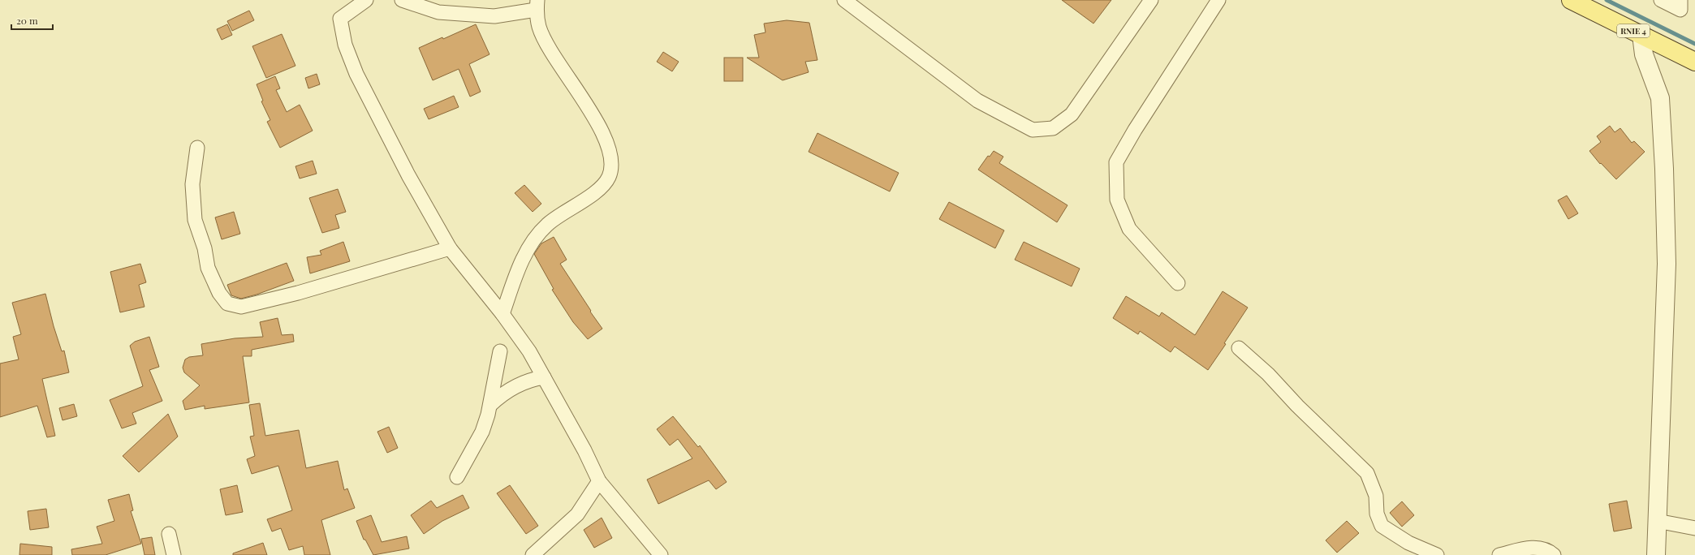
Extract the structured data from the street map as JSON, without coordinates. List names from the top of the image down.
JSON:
{
  "streets": {
    "main road": ["RNIE 4"]
  },
  "scale_bar": "20 m"
}
